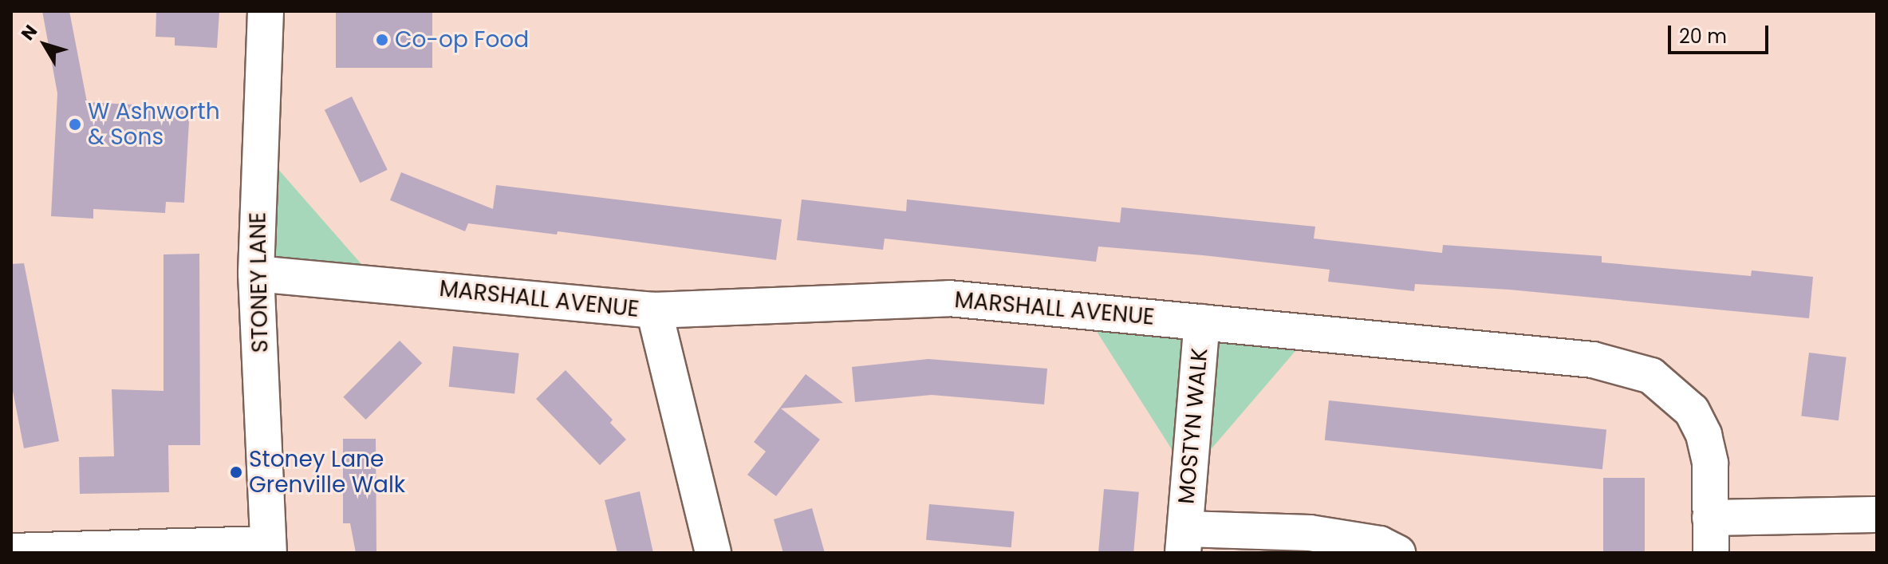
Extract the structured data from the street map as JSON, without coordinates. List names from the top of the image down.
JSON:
{
  "streets": {
    "street": ["STONEY LANE", "MARSHALL AVENUE", "MOSTYN WALK"]
  },
  "crossings": [
    ["STONEY LANE", "MARSHALL AVENUE"],
    ["MARSHALL AVENUE", "MOSTYN WALK"]
  ],
  "places": ["Co-op Food", "W Ashworth & Sons", "Stoney Lane Grenville Walk"],
  "scale_bar": "20 m",
  "north": "top left"
}
